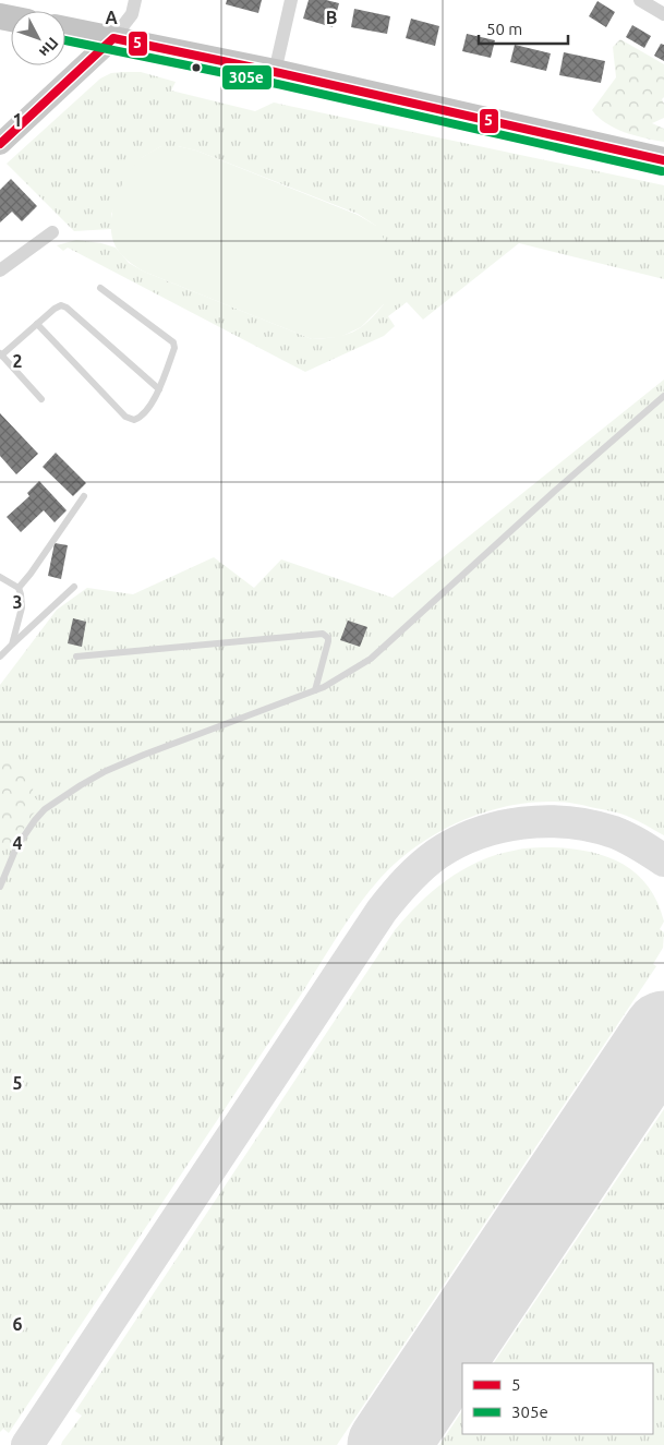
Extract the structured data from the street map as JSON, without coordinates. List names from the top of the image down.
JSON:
{
  "lines": ["transit line 5", "transit line 305e"],
  "legend": ["5", "305e"],
  "scale_bar": "50 m",
  "north": "bottom right",
  "grid": {
    "columns": ["A", "B"],
    "rows": [
      "1",
      "2",
      "3",
      "4",
      "5",
      "6"
    ]
  }
}
